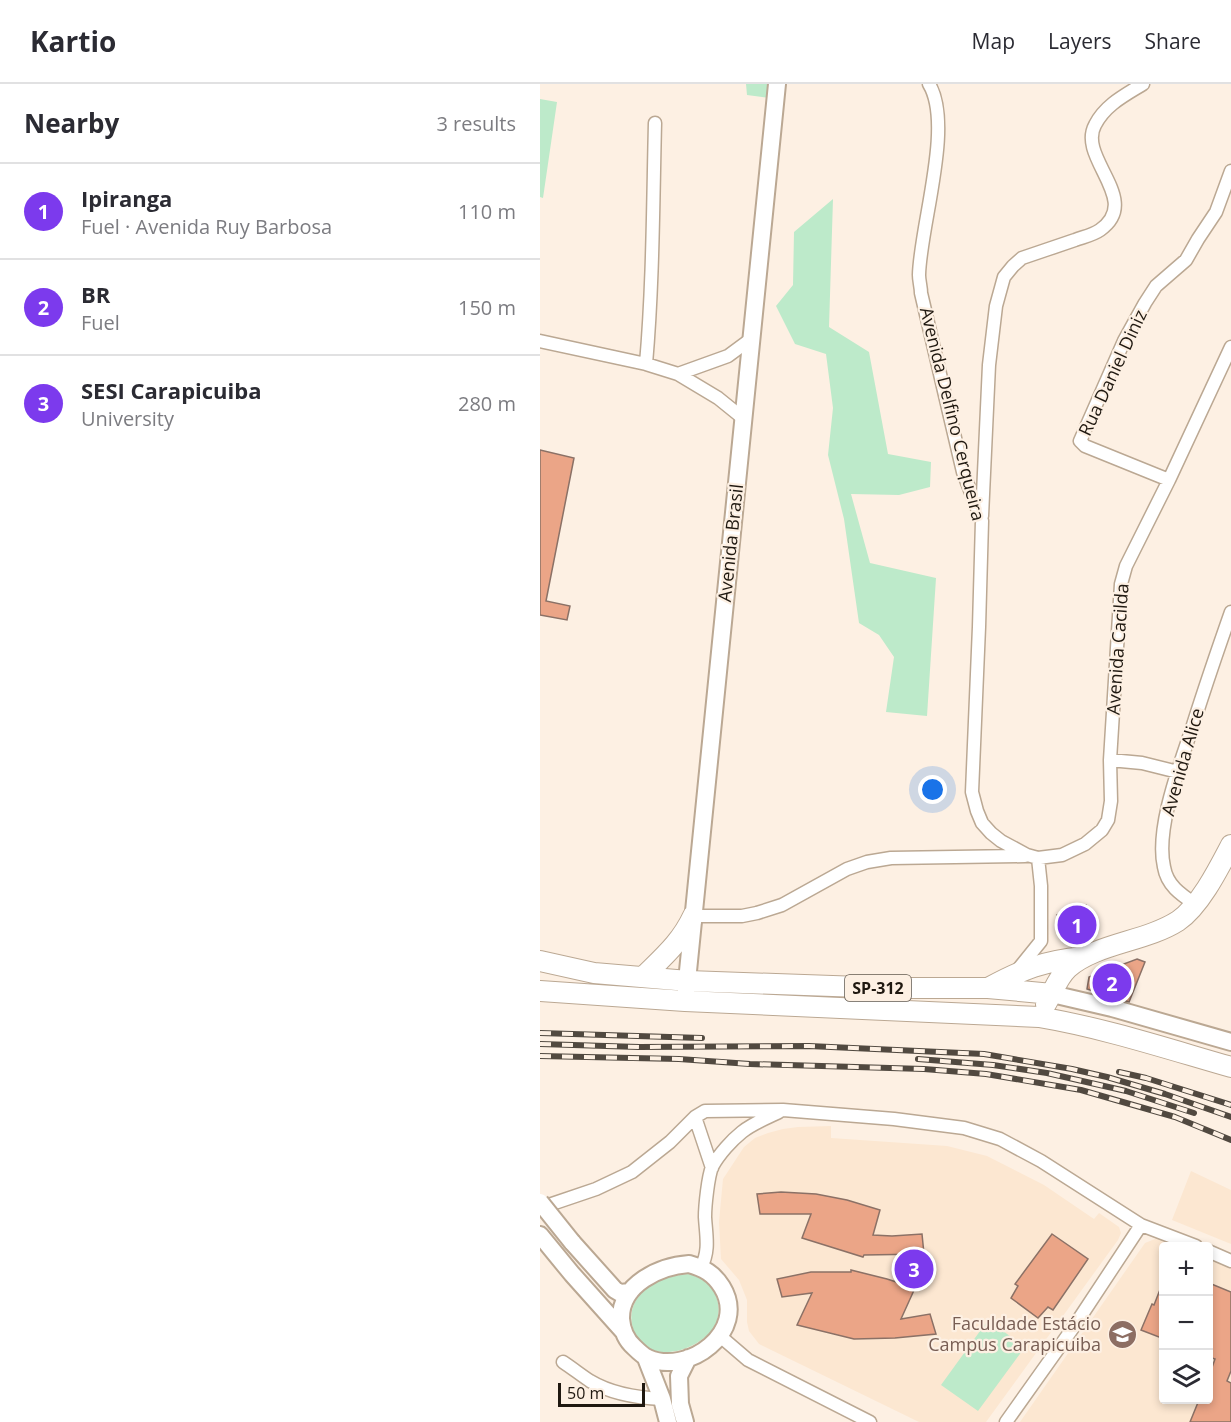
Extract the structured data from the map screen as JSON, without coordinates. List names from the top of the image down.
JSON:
{
  "streets": {
    "main road": ["Avenida Brasil", "SP-312"],
    "street": [
      "Rua Daniel Diniz",
      "Avenida Delfino Cerqueira",
      "Avenida Cacilda",
      "Avenida Alice"
    ]
  },
  "crossings": [
    ["Rua Daniel Diniz", "Avenida Cacilda"],
    ["Avenida Delfino Cerqueira", "Avenida Cacilda"],
    ["Avenida Brasil", "Avenida Cacilda"],
    ["Avenida Brasil", "SP-312"]
  ],
  "places": {
    "school or university": ["Faculdade Estácio Campus Carapicuiba"]
  },
  "scale_bar": "50 m",
  "page": {
    "header": "Kartio",
    "nav": ["Map", "Layers", "Share"],
    "heading": ["Nearby", "3 results"],
    "list": [
      {
        "mark": "1",
        "name": "Ipiranga",
        "note": "Fuel · Avenida Ruy Barbosa",
        "value": "110 m"
      },
      {
        "mark": "2",
        "name": "BR",
        "note": "Fuel",
        "value": "150 m"
      },
      {
        "mark": "3",
        "name": "SESI Carapicuiba",
        "note": "University",
        "value": "280 m"
      }
    ],
    "pins": ["1", "2", "3"],
    "map_buttons": ["+", "−"],
    "scale": "50 m"
  }
}
